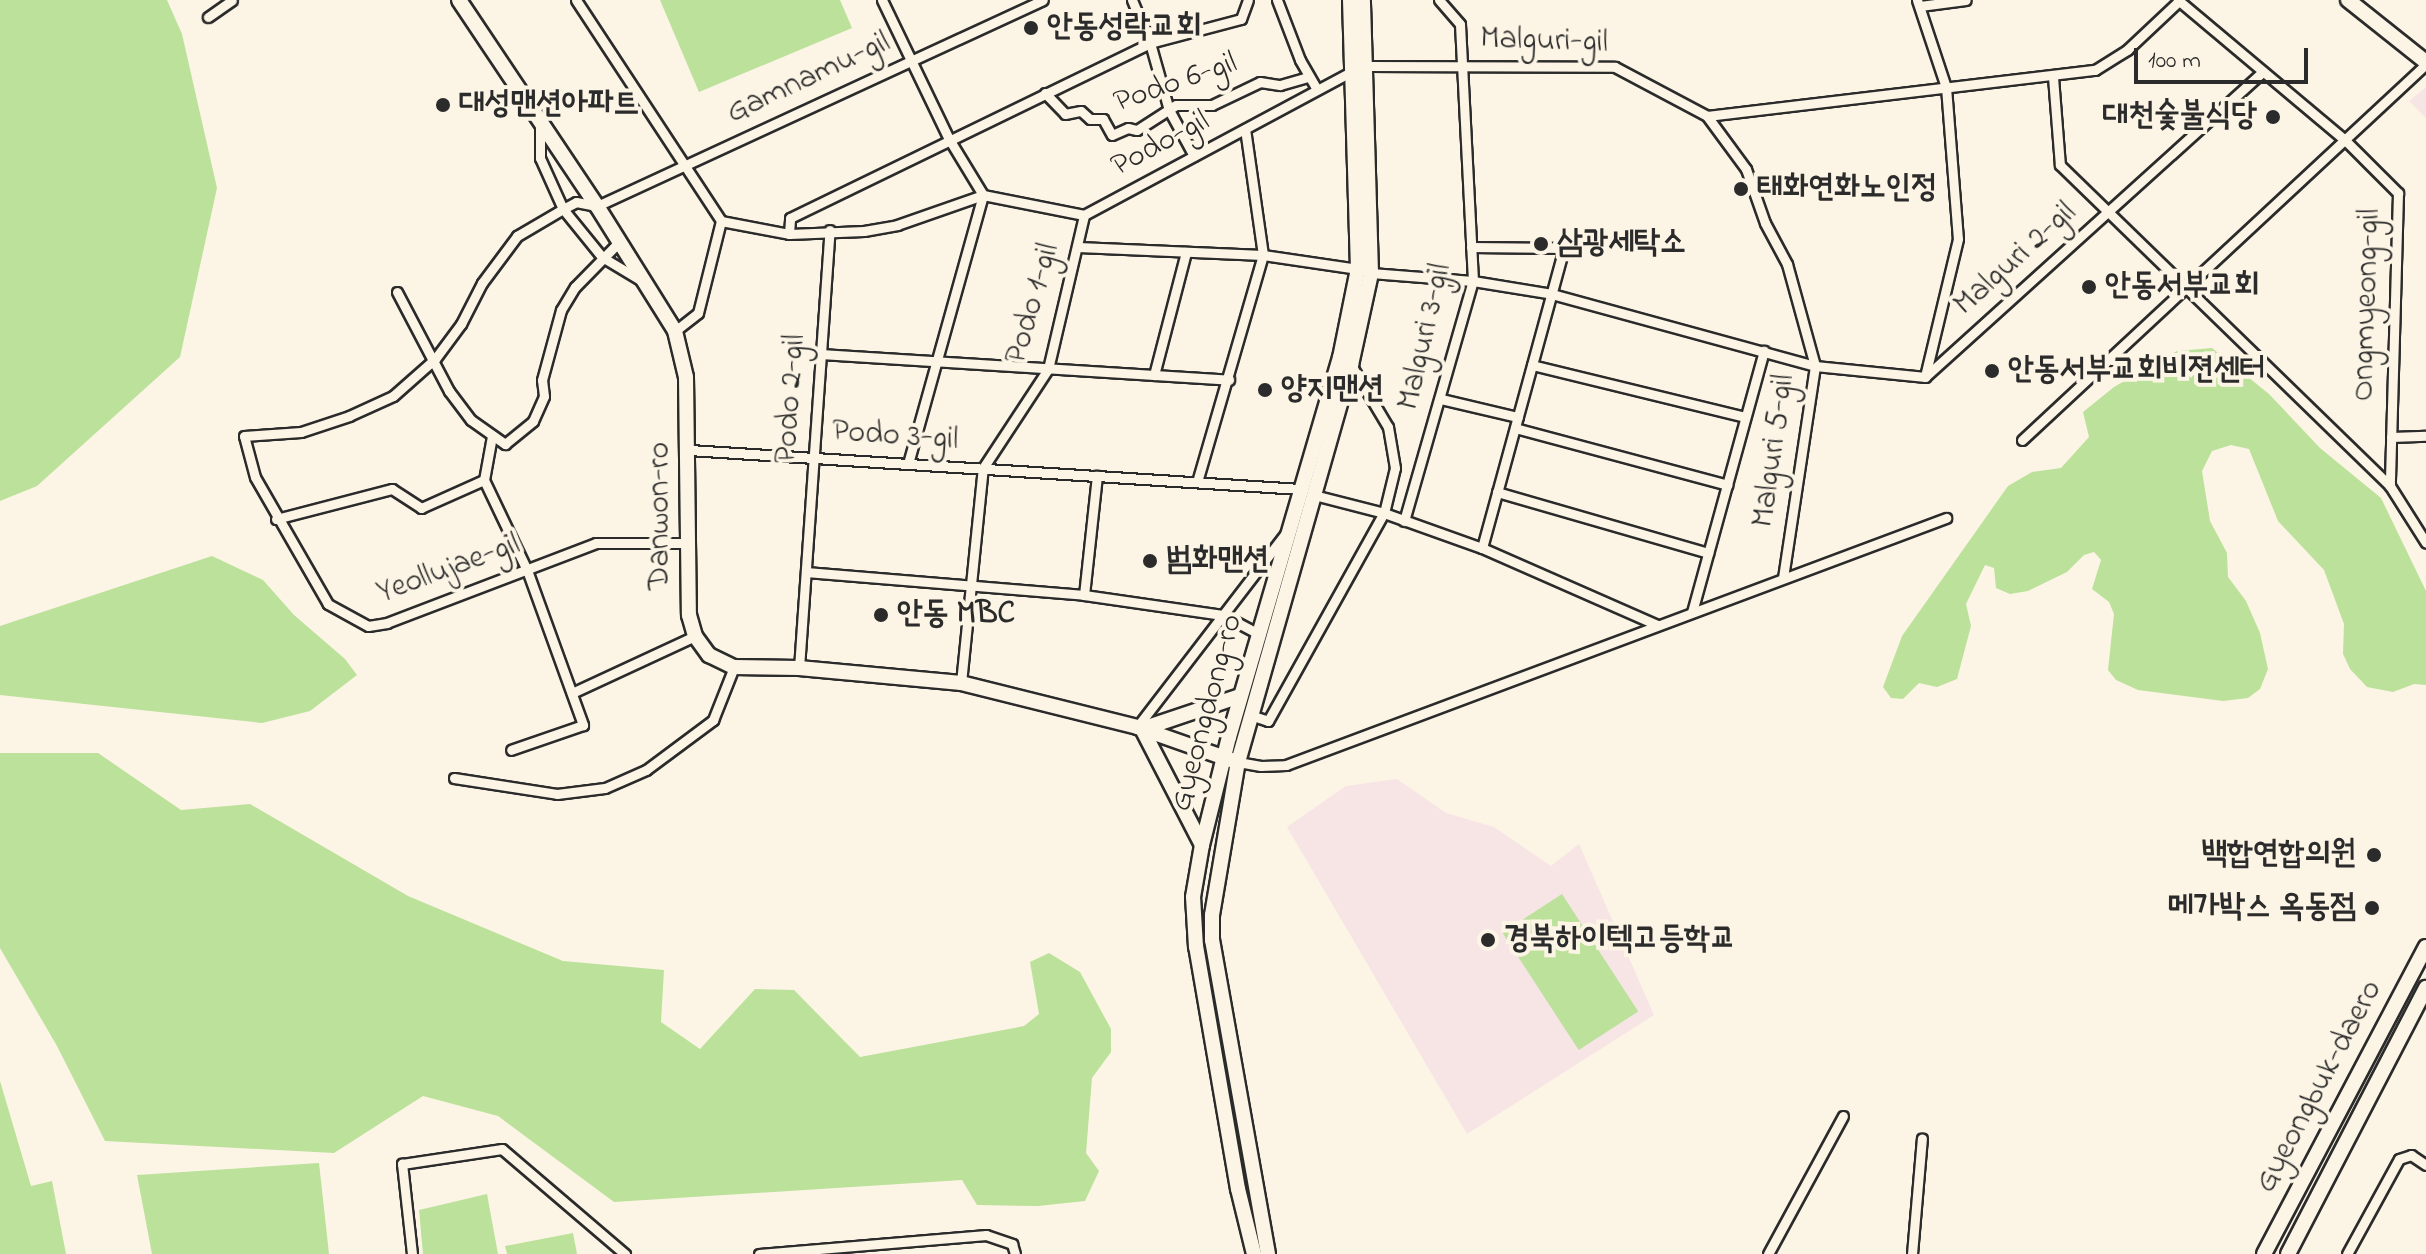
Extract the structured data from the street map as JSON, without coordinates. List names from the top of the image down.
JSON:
{
  "streets": {
    "street": [
      "Malguri-gil",
      "Gamnamu-gil",
      "Podo 6-gil",
      "Podo-gil",
      "Malguri 2-gil",
      "Podo 1-gil",
      "Ongmyeong-gil",
      "Malguri 3-gil",
      "Podo 2-gil",
      "Podo 3-gil",
      "Malguri 5-gil",
      "Danwon-ro",
      "Yeollujae-gil",
      "Gyeongdong-ro",
      "Gyeongbuk-daero"
    ]
  },
  "crossings": [
    ["Malguri-gil", "Podo-gil"],
    ["Malguri-gil", "Malguri 3-gil"],
    ["Malguri-gil", "Malguri 5-gil"],
    ["Malguri-gil", "Gyeongdong-ro"],
    ["Gamnamu-gil", "Danwon-ro"],
    ["Podo-gil", "Podo 1-gil"],
    ["Podo-gil", "Gyeongdong-ro"],
    ["Malguri 2-gil", "Ongmyeong-gil"],
    ["Podo 1-gil", "Podo 3-gil"],
    ["Malguri 3-gil", "Podo 3-gil"],
    ["Podo 2-gil", "Podo 3-gil"],
    ["Podo 3-gil", "Danwon-ro"],
    ["Podo 3-gil", "Gyeongdong-ro"],
    ["Danwon-ro", "Yeollujae-gil"]
  ],
  "places": [
    "안동성락교회",
    "대성맨션아파트",
    "대천숯불식당",
    "태화연화노인정",
    "삼광세탁소",
    "안동서부교회",
    "안동서부교회비젼센터",
    "양지맨션",
    "범화맨션",
    "안동 MBC",
    "백합연합의원",
    "메가박스 옥동점",
    "경북하이텍고등학교"
  ],
  "scale_bar": "100 m"
}
